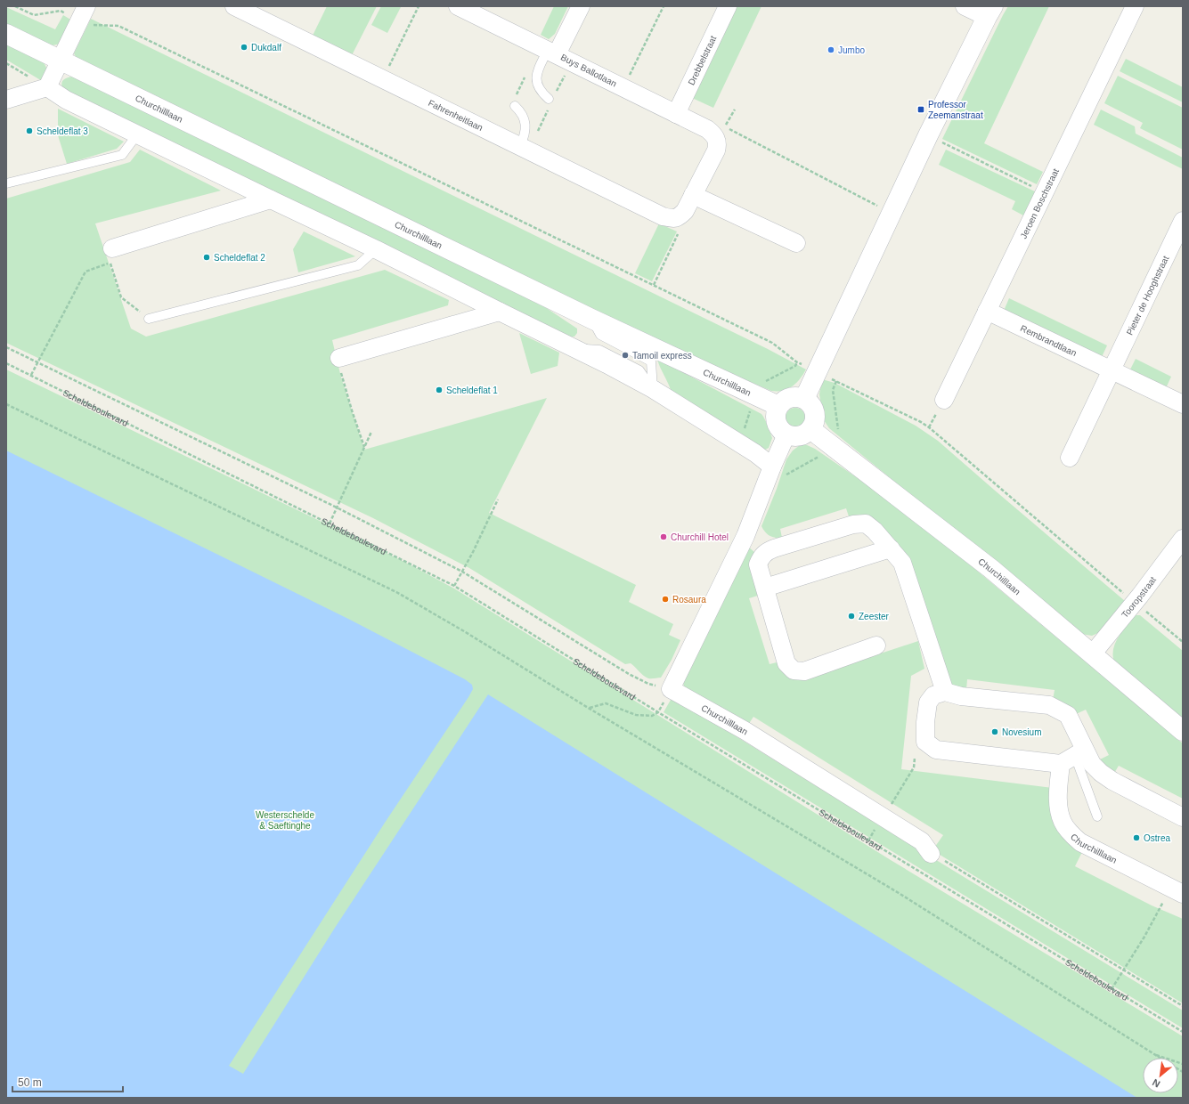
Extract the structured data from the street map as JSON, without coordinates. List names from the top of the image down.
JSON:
{
  "streets": {
    "main road": ["Churchilllaan"],
    "street": [
      "Drebbelstraat",
      "Buys Ballotlaan",
      "Fahrenheitlaan",
      "Jeroen Boschstraat",
      "Pieter de Hooghstraat",
      "Rembrandtlaan",
      "Tooropstraat"
    ],
    "path": ["Scheldeboulevard"]
  },
  "crossings": [
    ["Drebbelstraat", "Buys Ballotlaan"],
    ["Churchilllaan", "Scheldeboulevard"],
    ["Churchilllaan", "Tooropstraat"],
    ["Jeroen Boschstraat", "Rembrandtlaan"],
    ["Pieter de Hooghstraat", "Rembrandtlaan"]
  ],
  "parks": ["Westerschelde & Saeftinghe"],
  "places": {
    "other": [
      "Dukdalf",
      "Jumbo",
      "Scheldeflat 3",
      "Scheldeflat 2",
      "Tamoil express",
      "Scheldeflat 1",
      "Churchill Hotel",
      "Rosaura",
      "Zeester",
      "Novesium",
      "Ostrea"
    ],
    "transit": ["Professor Zeemanstraat"]
  },
  "scale_bar": "50 m",
  "north": "bottom left"
}
